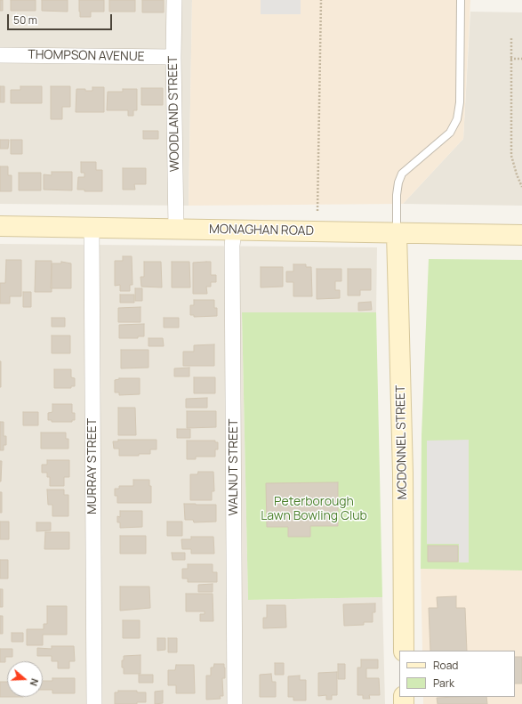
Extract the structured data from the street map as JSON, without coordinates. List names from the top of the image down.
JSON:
{
  "streets": {
    "main road": ["MONAGHAN ROAD", "MCDONNEL STREET"],
    "street": [
      "THOMPSON AVENUE",
      "WOODLAND STREET",
      "MURRAY STREET",
      "WALNUT STREET"
    ]
  },
  "crossings": [
    ["THOMPSON AVENUE", "WOODLAND STREET"],
    ["WOODLAND STREET", "MONAGHAN ROAD"],
    ["MONAGHAN ROAD", "MCDONNEL STREET"],
    ["MONAGHAN ROAD", "MURRAY STREET"],
    ["MONAGHAN ROAD", "WALNUT STREET"]
  ],
  "parks": ["Peterborough Lawn Bowling Club"],
  "legend": ["Road", "Park"],
  "scale_bar": "50 m",
  "north": "right"
}
